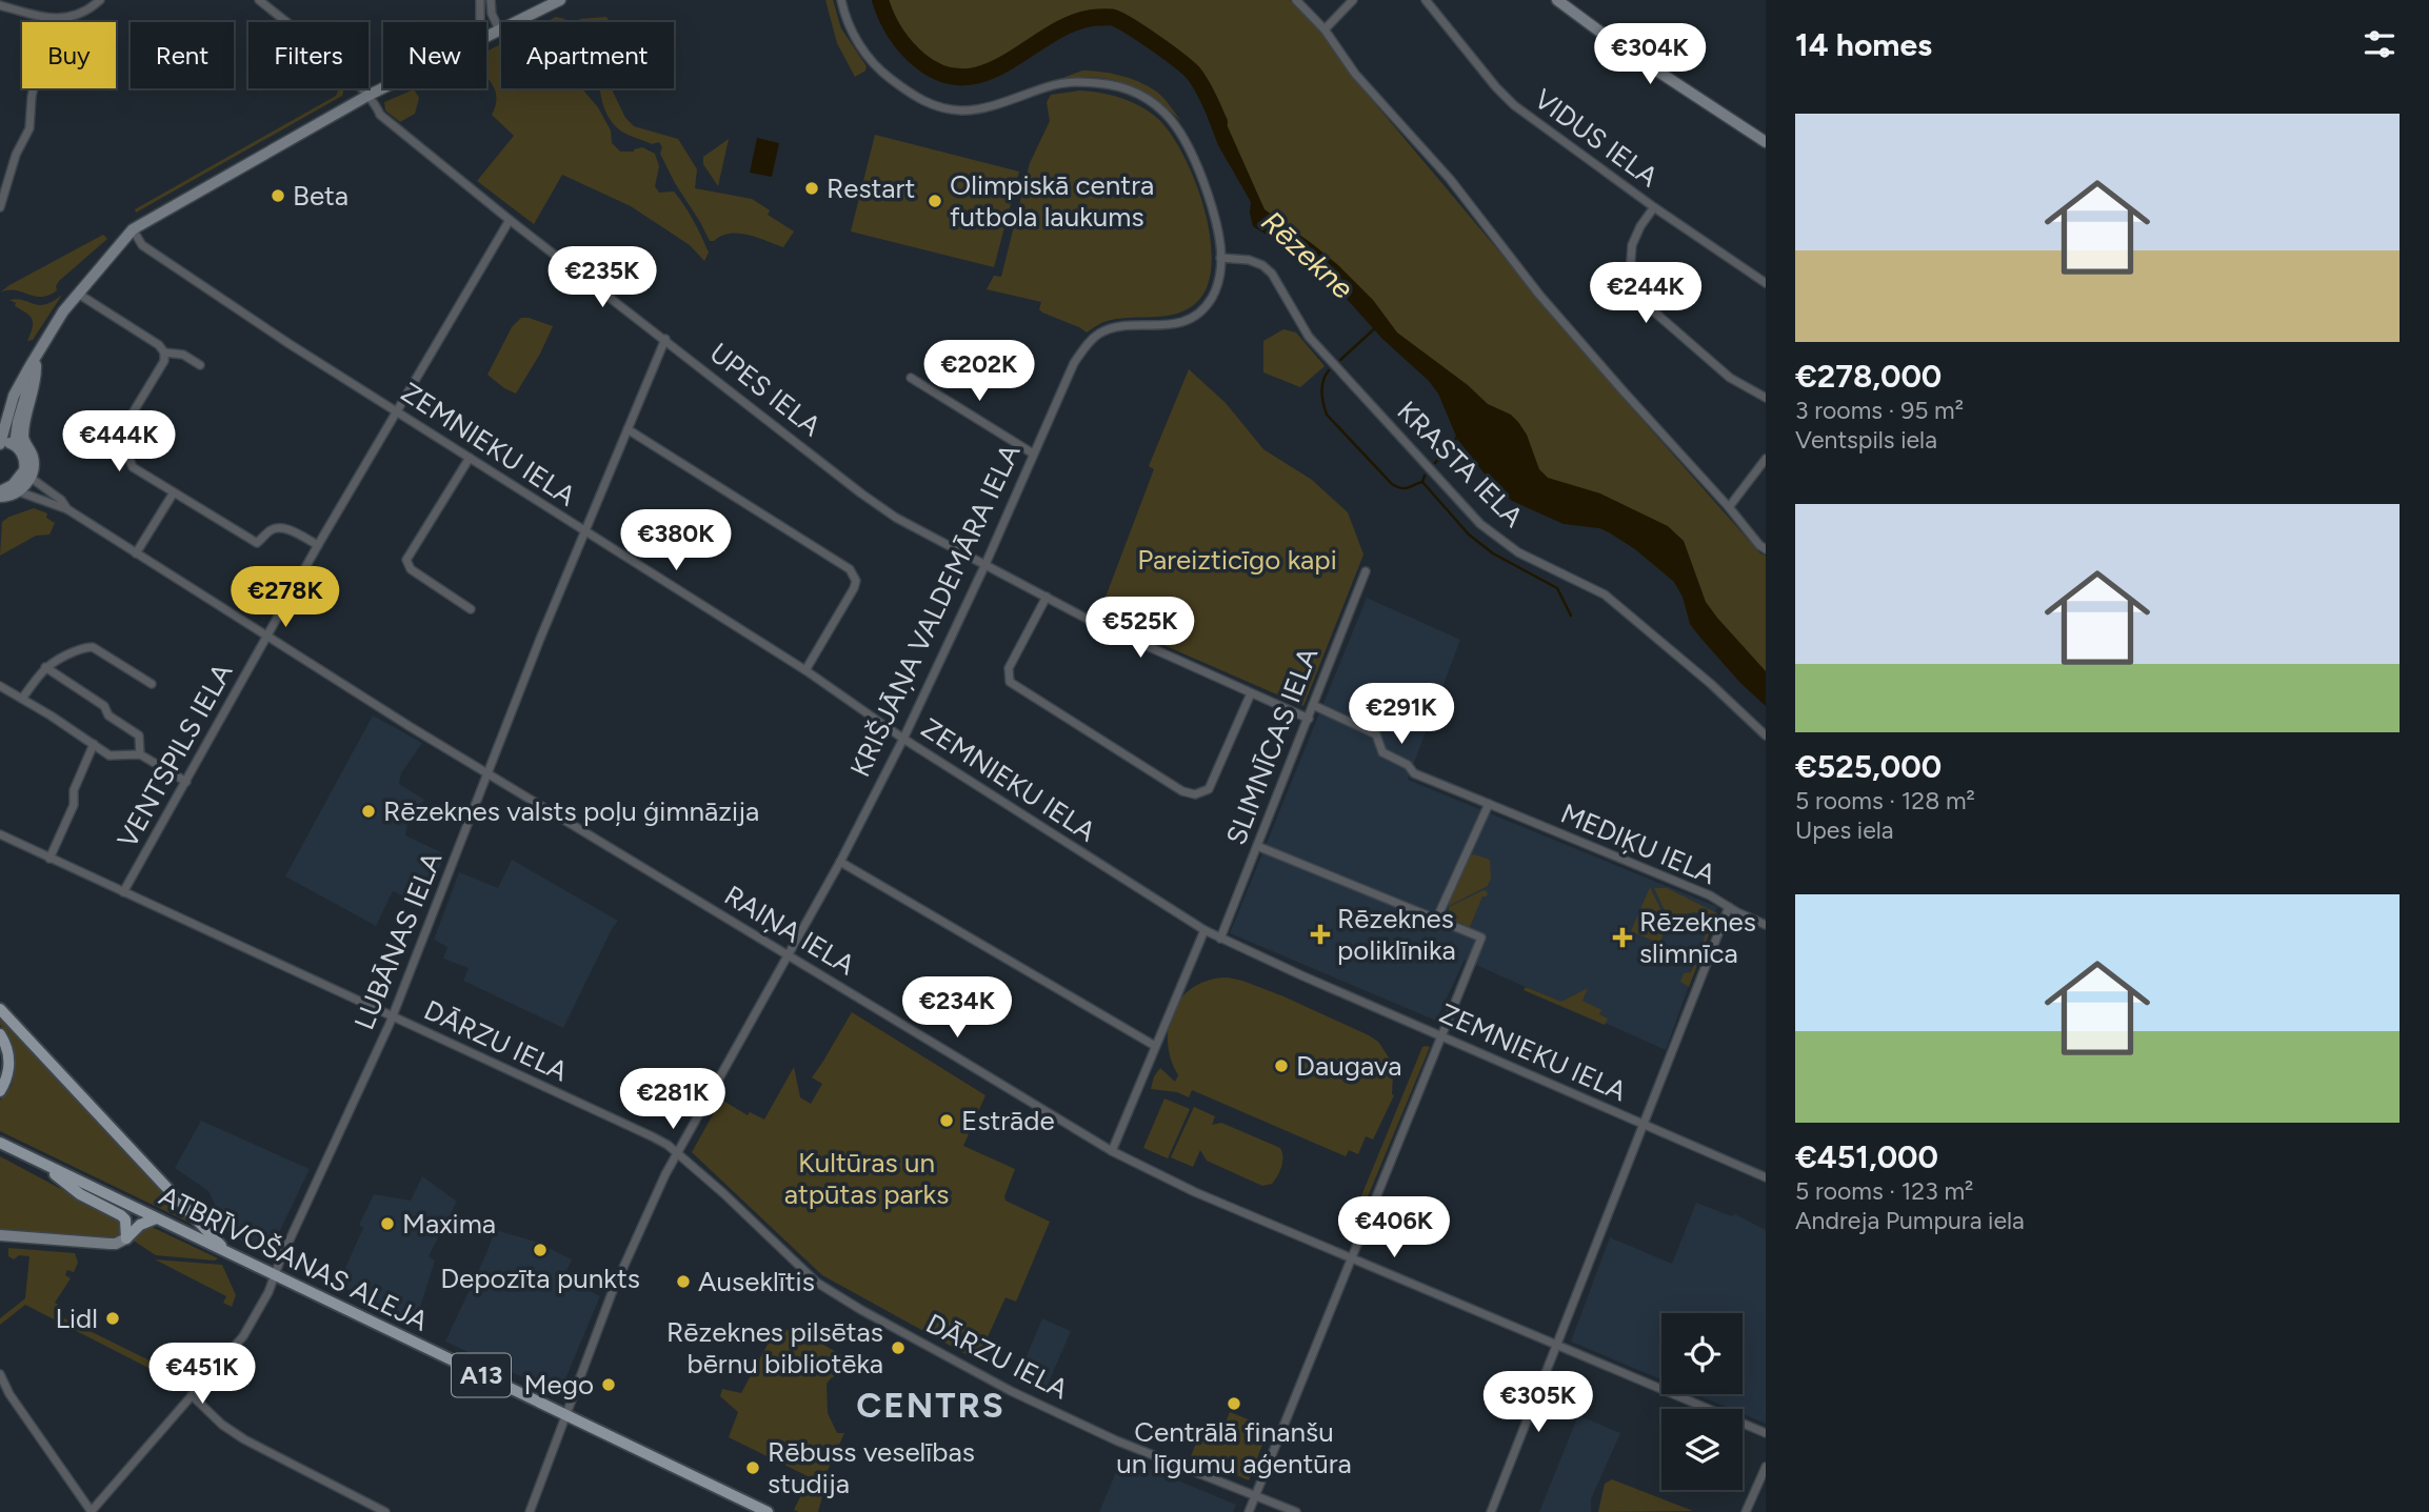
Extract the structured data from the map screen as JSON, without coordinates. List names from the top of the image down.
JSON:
{
  "streets": {
    "main road": ["ATBRĪVOŠANAS ALEJA", "A13"],
    "street": [
      "VIDUS IELA",
      "UPES IELA",
      "ZEMNIEKU IELA",
      "KRASTA IELA",
      "KRIŠJĀŅA VALDEMĀRA IELA",
      "SLIMNĪCAS IELA",
      "VENTSPILS IELA",
      "MEDIĶU IELA",
      "RAIŅA IELA",
      "LUBĀNAS IELA",
      "DĀRZU IELA"
    ]
  },
  "crossings": [
    ["UPES IELA", "KRIŠJĀŅA VALDEMĀRA IELA"],
    ["UPES IELA", "SLIMNĪCAS IELA"],
    ["UPES IELA", "VENTSPILS IELA"],
    ["UPES IELA", "LUBĀNAS IELA"],
    ["ZEMNIEKU IELA", "KRIŠJĀŅA VALDEMĀRA IELA"],
    ["ZEMNIEKU IELA", "SLIMNĪCAS IELA"],
    ["ZEMNIEKU IELA", "VENTSPILS IELA"],
    ["ZEMNIEKU IELA", "LUBĀNAS IELA"],
    ["KRASTA IELA", "KRIŠJĀŅA VALDEMĀRA IELA"],
    ["KRIŠJĀŅA VALDEMĀRA IELA", "RAIŅA IELA"],
    ["KRIŠJĀŅA VALDEMĀRA IELA", "DĀRZU IELA"],
    ["KRIŠJĀŅA VALDEMĀRA IELA", "ATBRĪVOŠANAS ALEJA"],
    ["SLIMNĪCAS IELA", "MEDIĶU IELA"],
    ["VENTSPILS IELA", "RAIŅA IELA"],
    ["VENTSPILS IELA", "DĀRZU IELA"],
    ["RAIŅA IELA", "LUBĀNAS IELA"],
    ["LUBĀNAS IELA", "DĀRZU IELA"],
    ["LUBĀNAS IELA", "ATBRĪVOŠANAS ALEJA"]
  ],
  "districts": ["CENTRS"],
  "water": ["Rēzekne"],
  "parks": ["Pareizticīgo kapi", "Kultūras un atpūtas parks"],
  "places": {
    "other": [
      "Restart",
      "Beta",
      "Olimpiskā centra futbola laukums",
      "Rēzeknes valsts poļu ģimnāzija",
      "Daugava",
      "Estrāde",
      "Maxima",
      "Depozīta punkts",
      "Auseklītis",
      "Lidl",
      "Rēzeknes pilsētas bērnu bibliotēka",
      "Mego",
      "Centrālā finanšu un līgumu aģentūra",
      "Rēbuss veselības studija"
    ],
    "health": ["Rēzeknes poliklīnika", "Rēzeknes slimnīca"]
  },
  "page": {
    "heading": "14 homes",
    "chip": [
      "Buy",
      "Rent",
      "Filters",
      "New",
      "Apartment"
    ],
    "price": [
      "€304K",
      "€235K",
      "€244K",
      "€202K",
      "€444K",
      "€380K",
      "€278K",
      "€525K",
      "€291K",
      "€234K",
      "€281K",
      "€406K",
      "€451K",
      "€305K"
    ],
    "list": [
      {
        "name": "€278,000",
        "note": "3 rooms · 95 m² · Ventspils iela"
      },
      {
        "name": "€525,000",
        "note": "5 rooms · 128 m² · Upes iela"
      },
      {
        "name": "€451,000",
        "note": "5 rooms · 123 m² · Andreja Pumpura iela"
      }
    ]
  }
}
